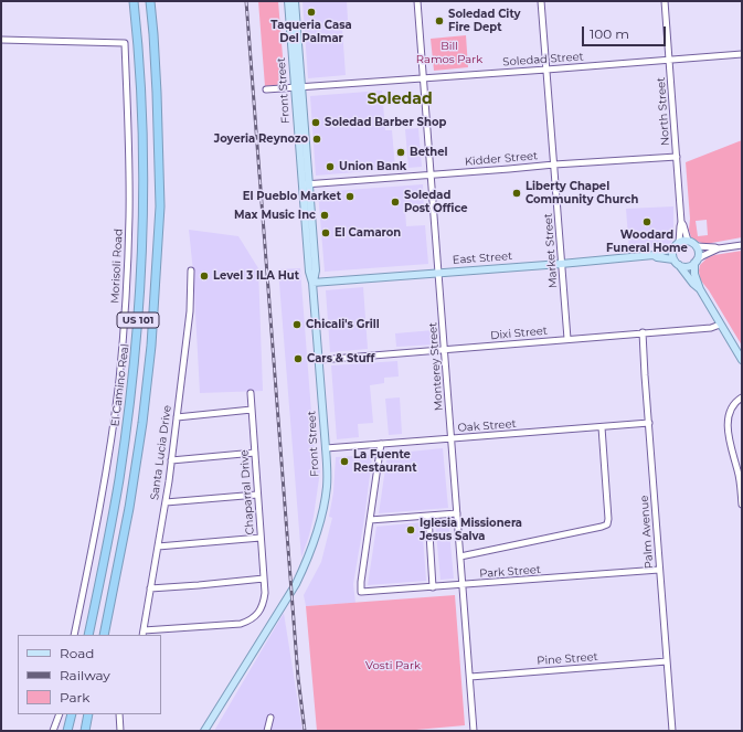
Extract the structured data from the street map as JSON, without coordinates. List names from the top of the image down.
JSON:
{
  "streets": {
    "highway": ["US 101", "El Camino Real"],
    "main road": ["Front Street", "East Street"],
    "street": [
      "Soledad Street",
      "North Street",
      "Kidder Street",
      "Market Street",
      "Morisoli Road",
      "Dixi Street",
      "Monterey Street",
      "Oak Street",
      "Santa Lucia Drive",
      "Chaparral Drive",
      "Palm Avenue",
      "Park Street",
      "Pine Street"
    ]
  },
  "crossings": [
    ["Soledad Street", "Front Street"],
    ["Soledad Street", "North Street"],
    ["Soledad Street", "Market Street"],
    ["Soledad Street", "Monterey Street"],
    ["Front Street", "Kidder Street"],
    ["Front Street", "East Street"],
    ["Front Street", "Dixi Street"],
    ["Front Street", "Oak Street"],
    ["North Street", "Kidder Street"],
    ["North Street", "East Street"],
    ["Kidder Street", "Market Street"],
    ["Kidder Street", "Monterey Street"],
    ["Market Street", "East Street"],
    ["Market Street", "Dixi Street"],
    ["East Street", "Monterey Street"],
    ["Dixi Street", "Monterey Street"],
    ["Dixi Street", "Palm Avenue"],
    ["Monterey Street", "Oak Street"],
    ["Monterey Street", "Park Street"],
    ["Monterey Street", "Pine Street"],
    ["Oak Street", "Palm Avenue"],
    ["Santa Lucia Drive", "Chaparral Drive"],
    ["Palm Avenue", "Park Street"],
    ["Palm Avenue", "Pine Street"]
  ],
  "districts": ["Soledad"],
  "parks": ["Bill Ramos Park", "Vosti Park"],
  "places": [
    "Taqueria Casa Del Palmar",
    "Soledad City Fire Dept",
    "Soledad Barber Shop",
    "Joyeria Reynozo",
    "Bethel",
    "Union Bank",
    "Liberty Chapel Community Church",
    "El Pueblo Market",
    "Soledad Post Office",
    "Max Music Inc",
    "Woodard Funeral Home",
    "El Camaron",
    "Level 3 ILA Hut",
    "Chicali's Grill",
    "Cars & Stuff",
    "La Fuente Restaurant",
    "Iglesia Missionera Jesus Salva"
  ],
  "legend": ["Road", "Railway", "Park"],
  "scale_bar": "100 m"
}
